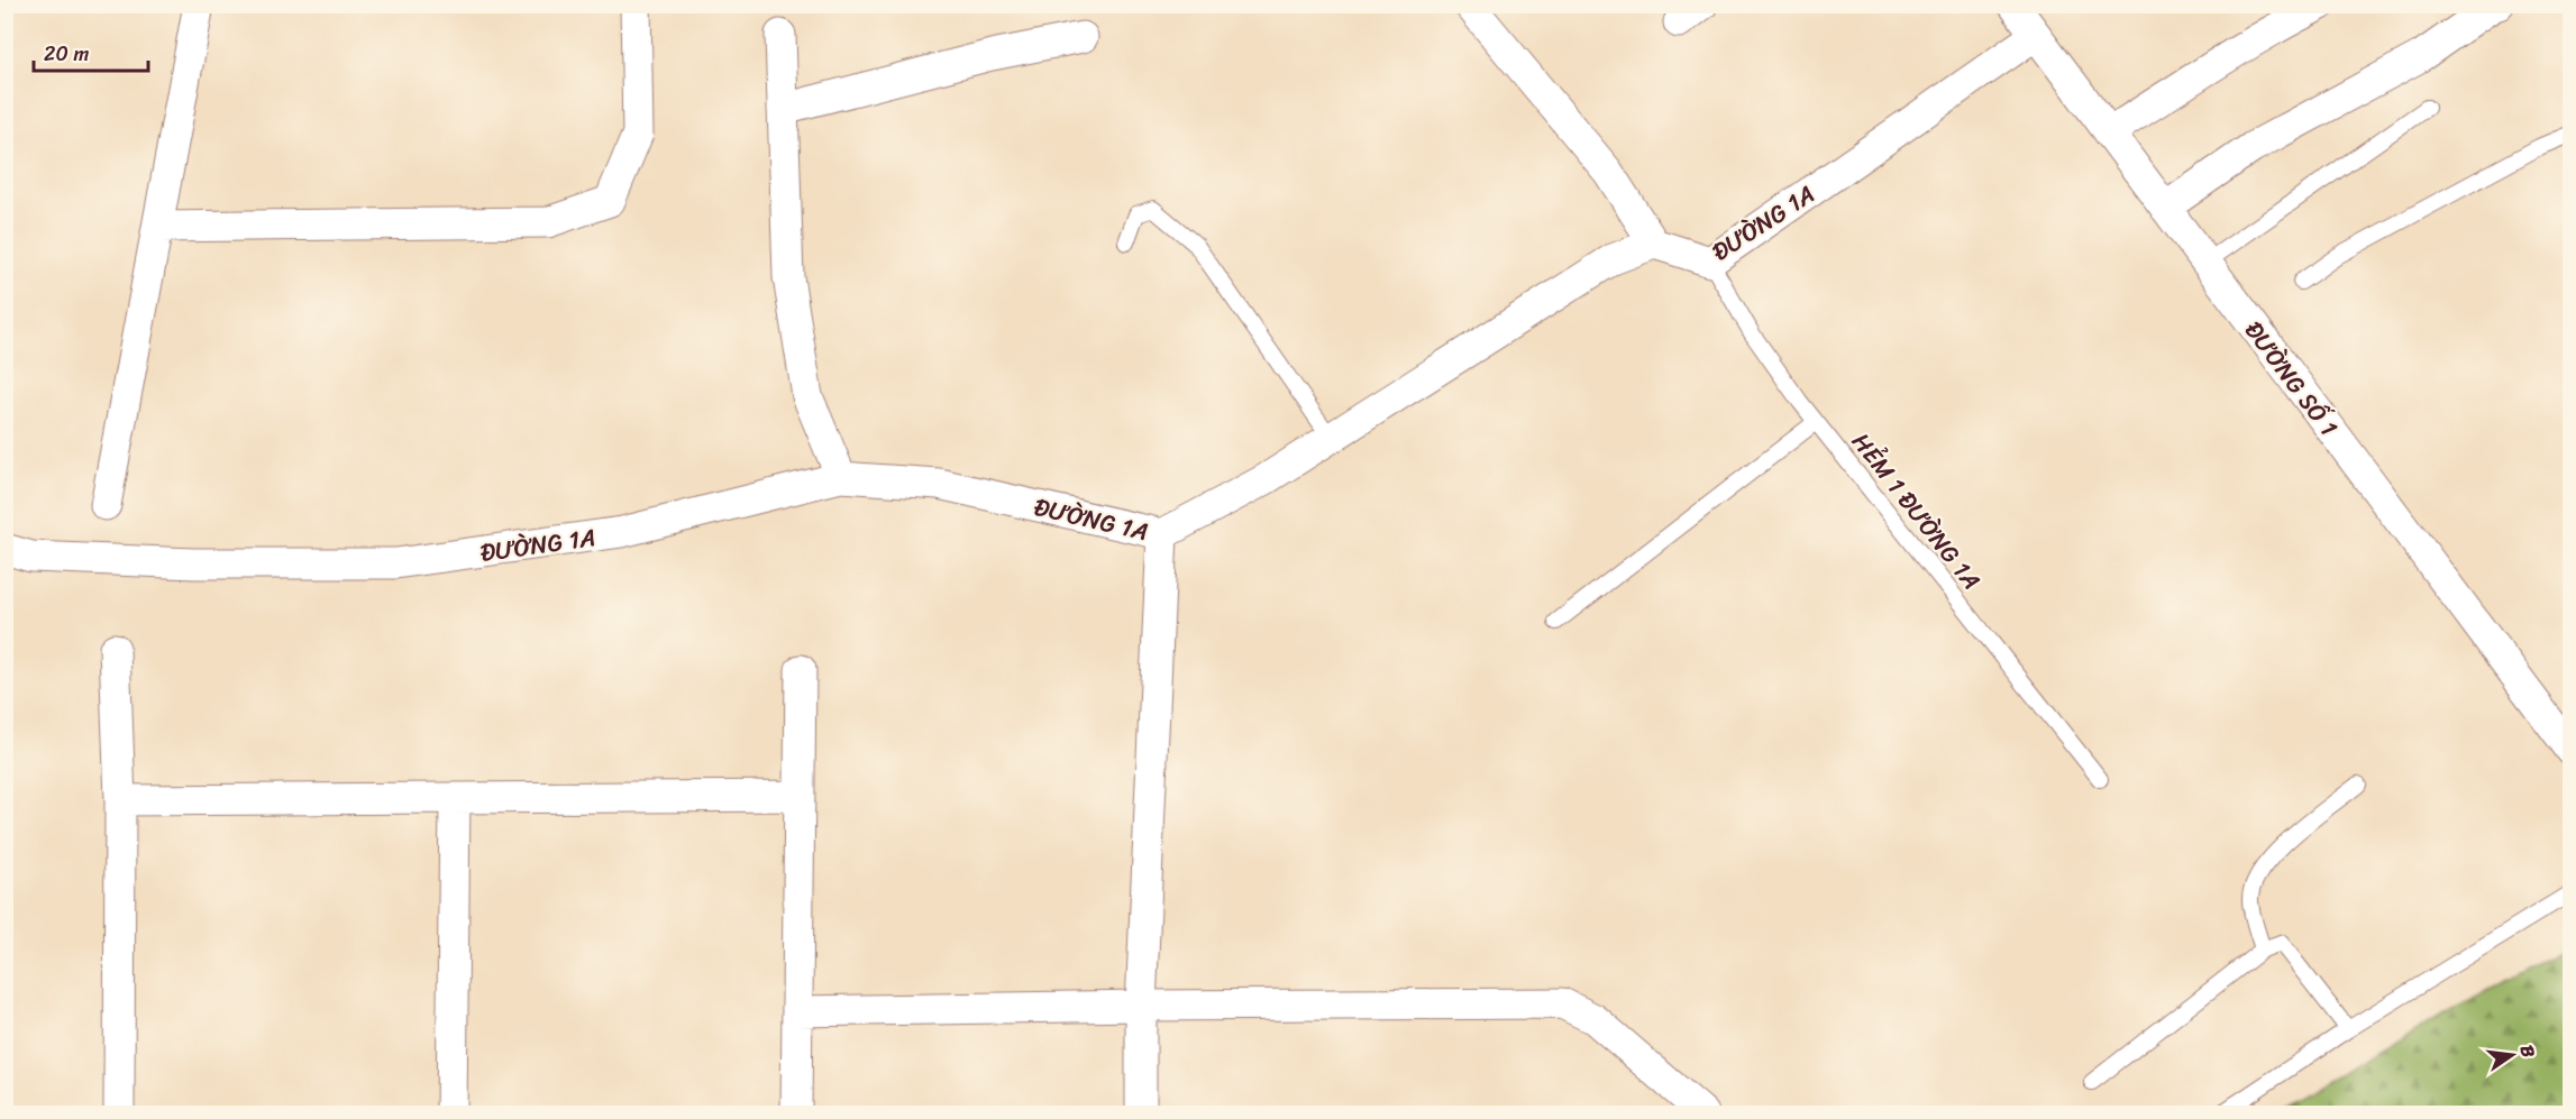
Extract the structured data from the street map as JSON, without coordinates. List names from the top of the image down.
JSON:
{
  "streets": {
    "street": ["ĐƯỜNG 1A", "ĐƯỜNG SỐ 1"],
    "lane": ["HẺM 1 ĐƯỜNG 1A"]
  },
  "crossings": [
    ["ĐƯỜNG 1A", "ĐƯỜNG SỐ 1"],
    ["ĐƯỜNG 1A", "HẺM 1 ĐƯỜNG 1A"]
  ],
  "scale_bar": "20 m",
  "north": "right"
}
